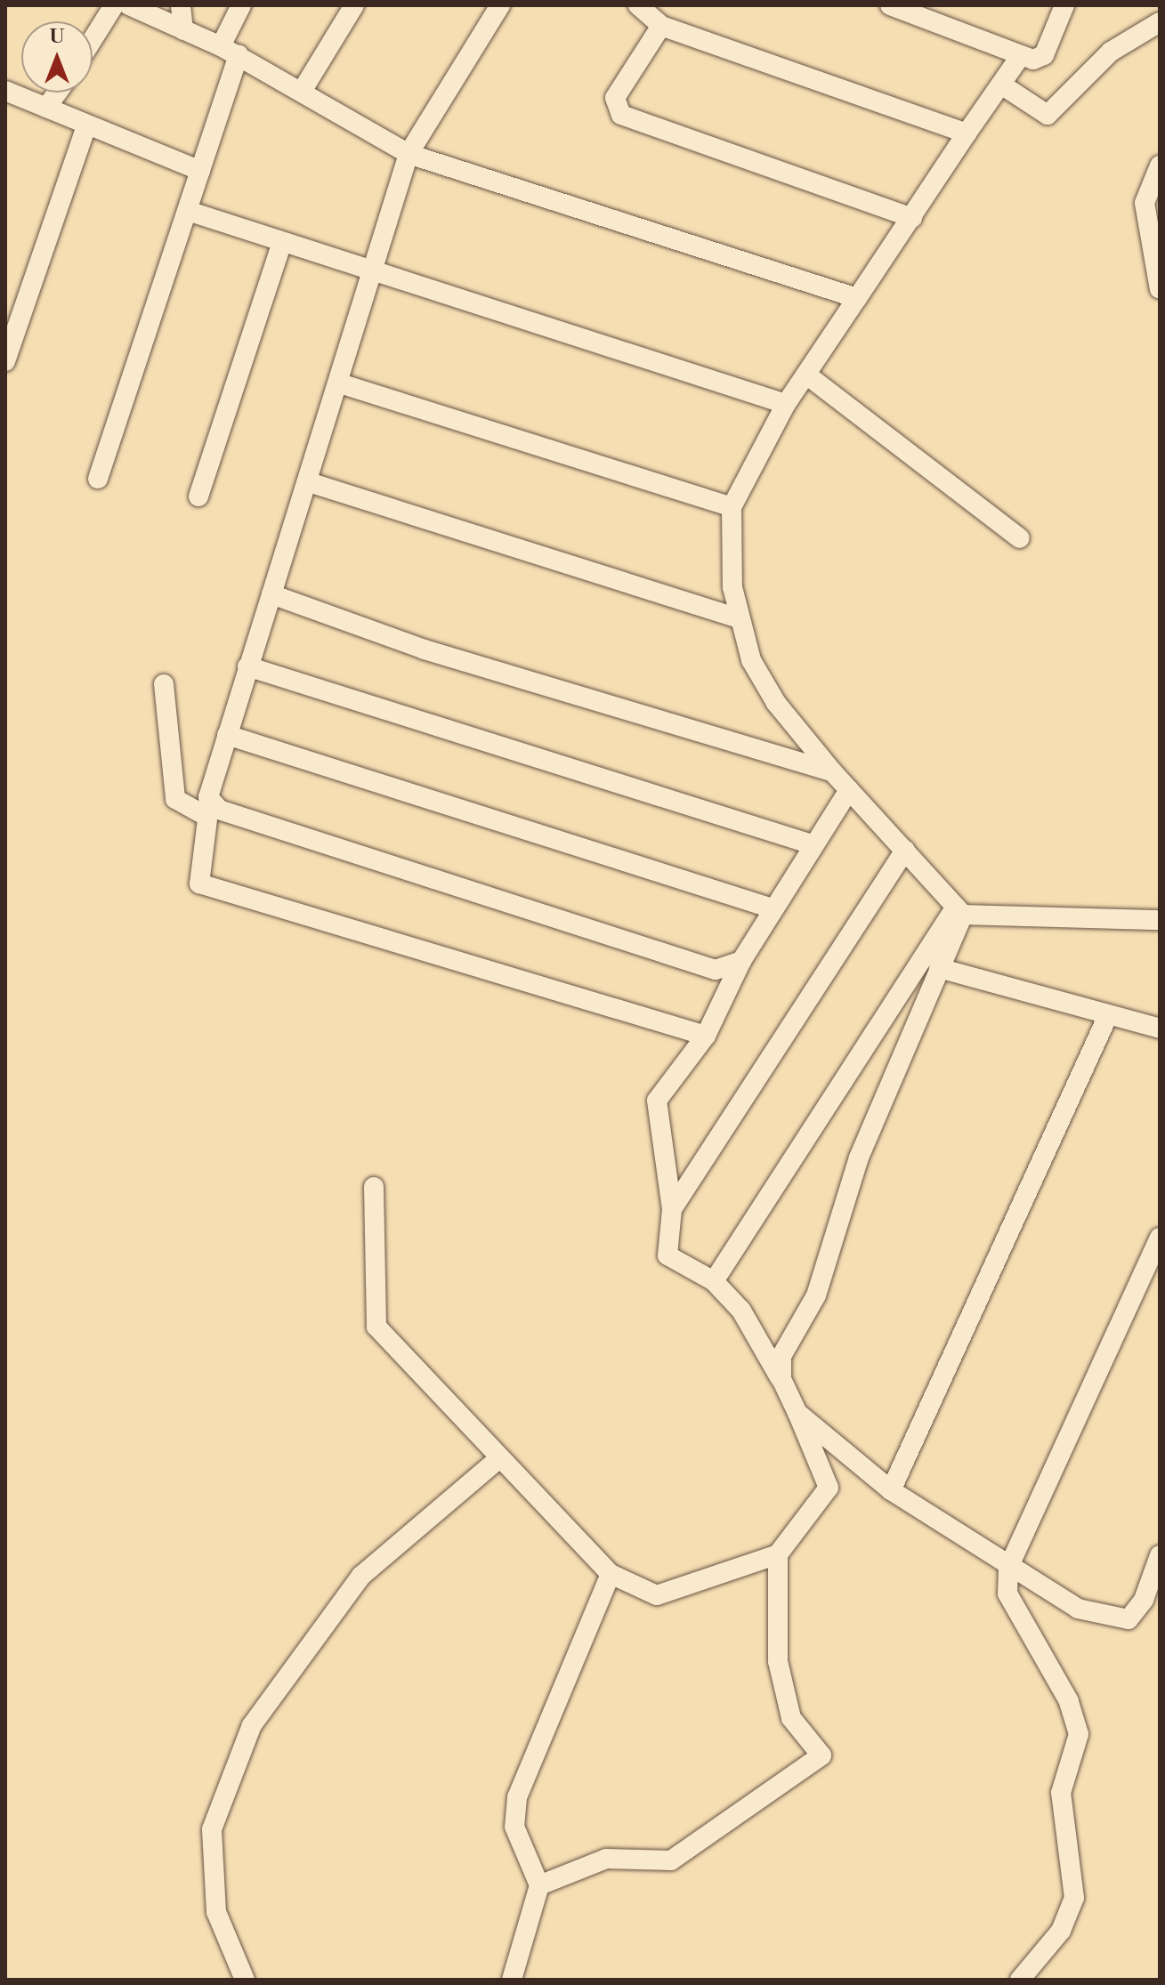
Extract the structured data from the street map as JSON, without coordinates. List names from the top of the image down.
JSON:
{
  "north": "top"
}
